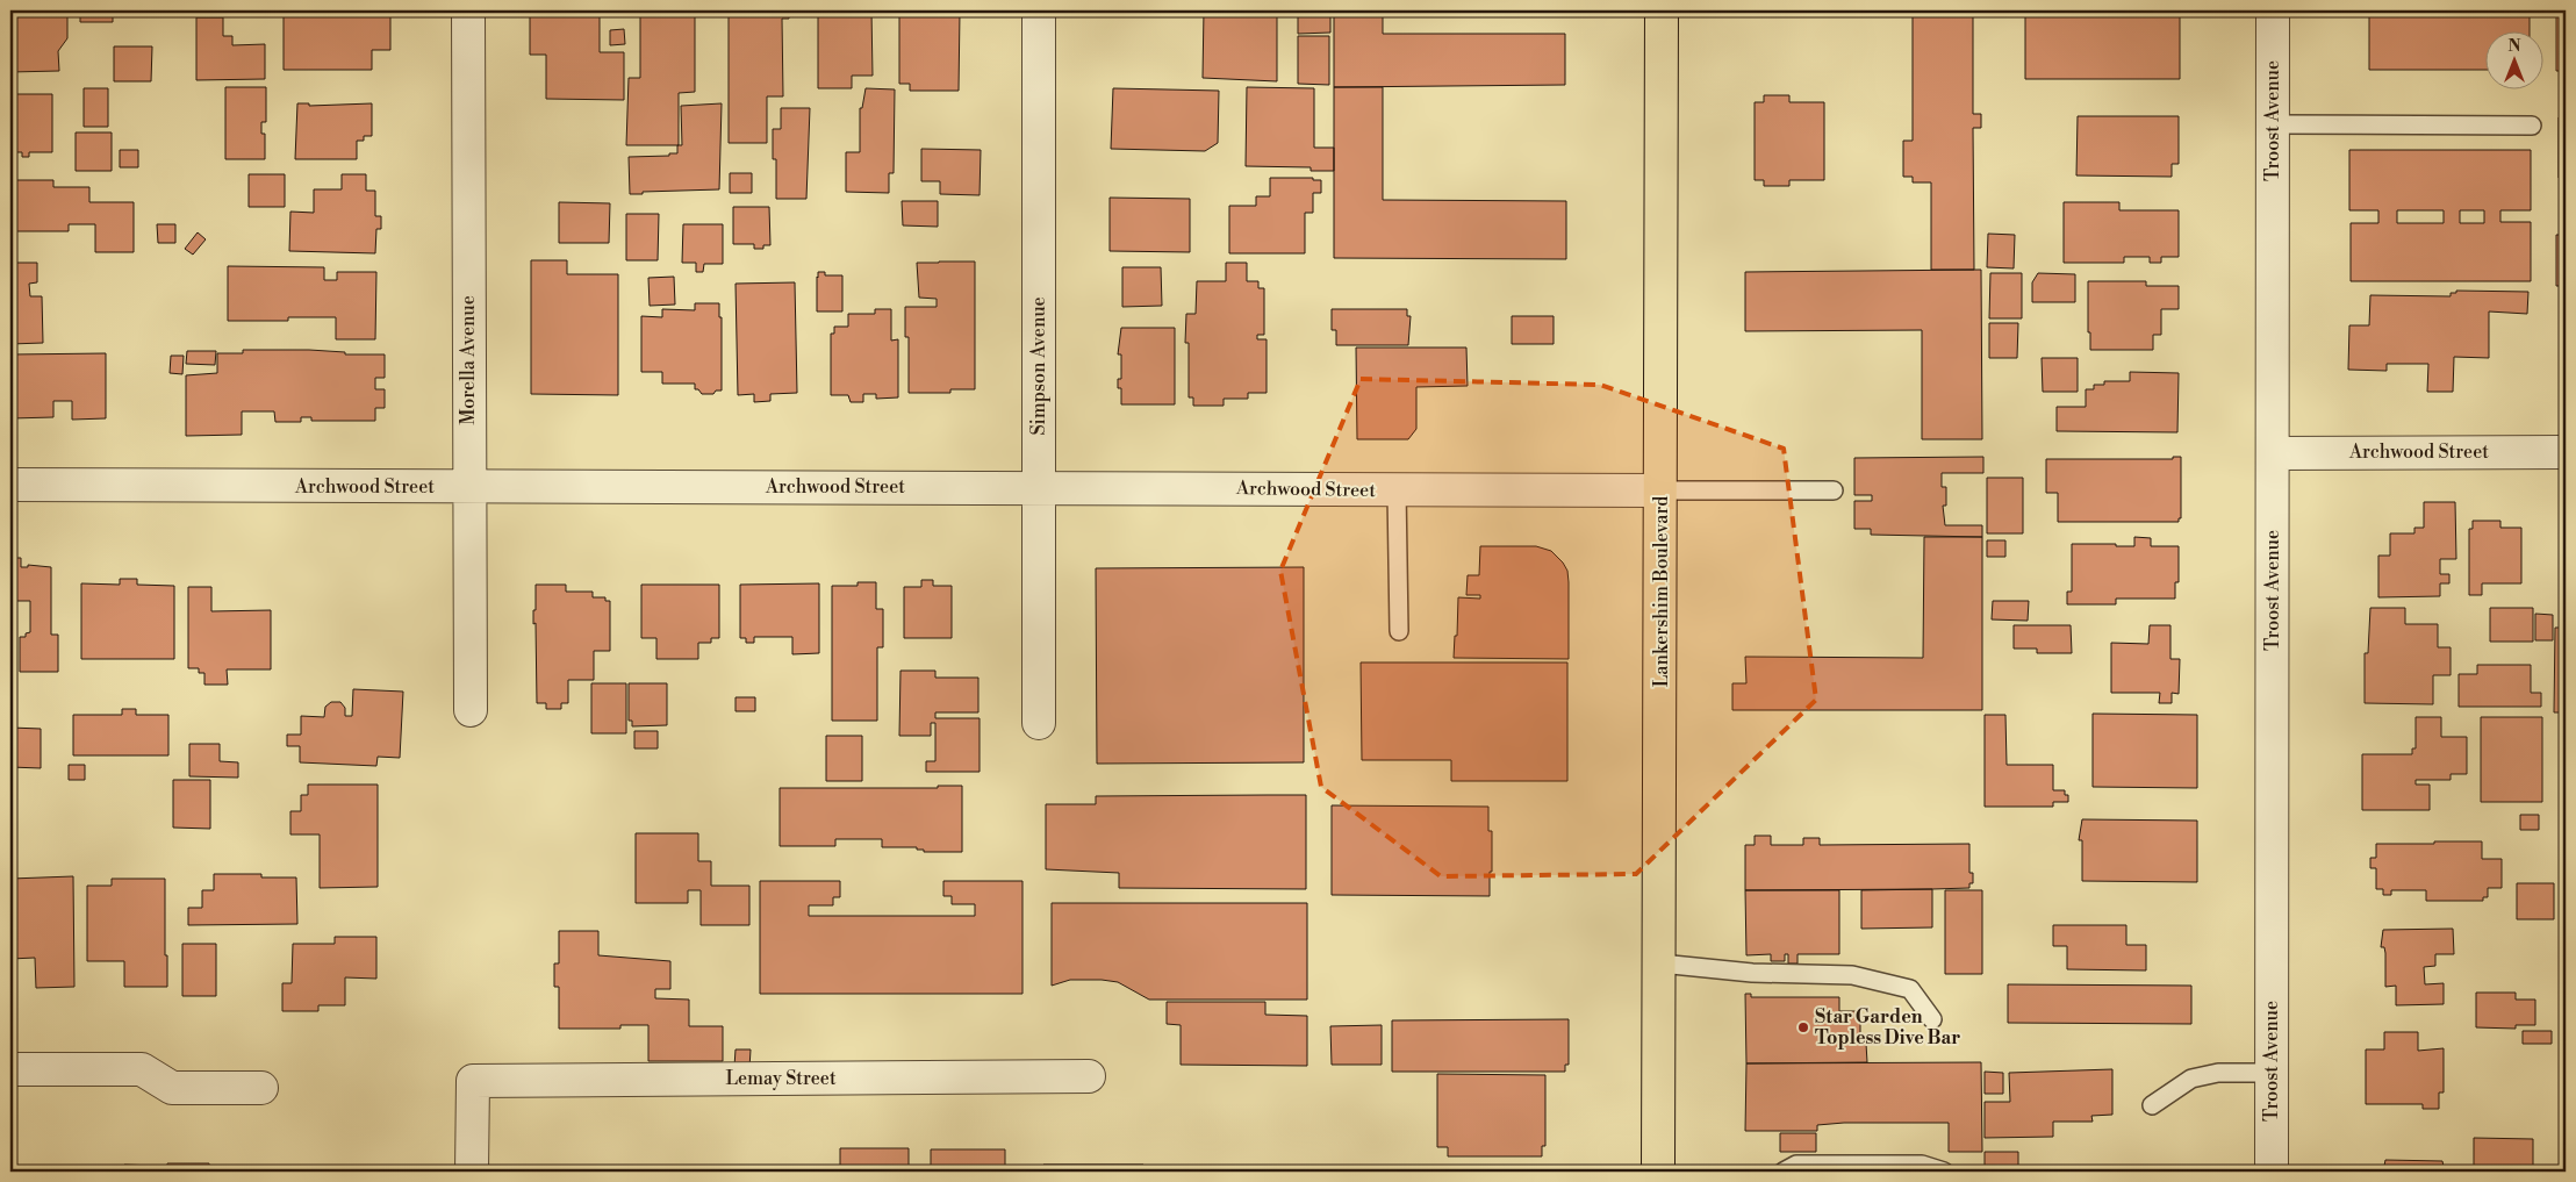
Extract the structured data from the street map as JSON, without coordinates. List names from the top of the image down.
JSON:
{
  "streets": {
    "main road": ["Lankershim Boulevard"],
    "street": [
      "Troost Avenue",
      "Morella Avenue",
      "Simpson Avenue",
      "Archwood Street",
      "Lemay Street"
    ]
  },
  "crossings": [
    ["Troost Avenue", "Archwood Street"],
    ["Morella Avenue", "Archwood Street"],
    ["Simpson Avenue", "Archwood Street"],
    ["Archwood Street", "Lankershim Boulevard"]
  ],
  "places": ["Star Garden Topless Dive Bar"],
  "north": "top"
}
